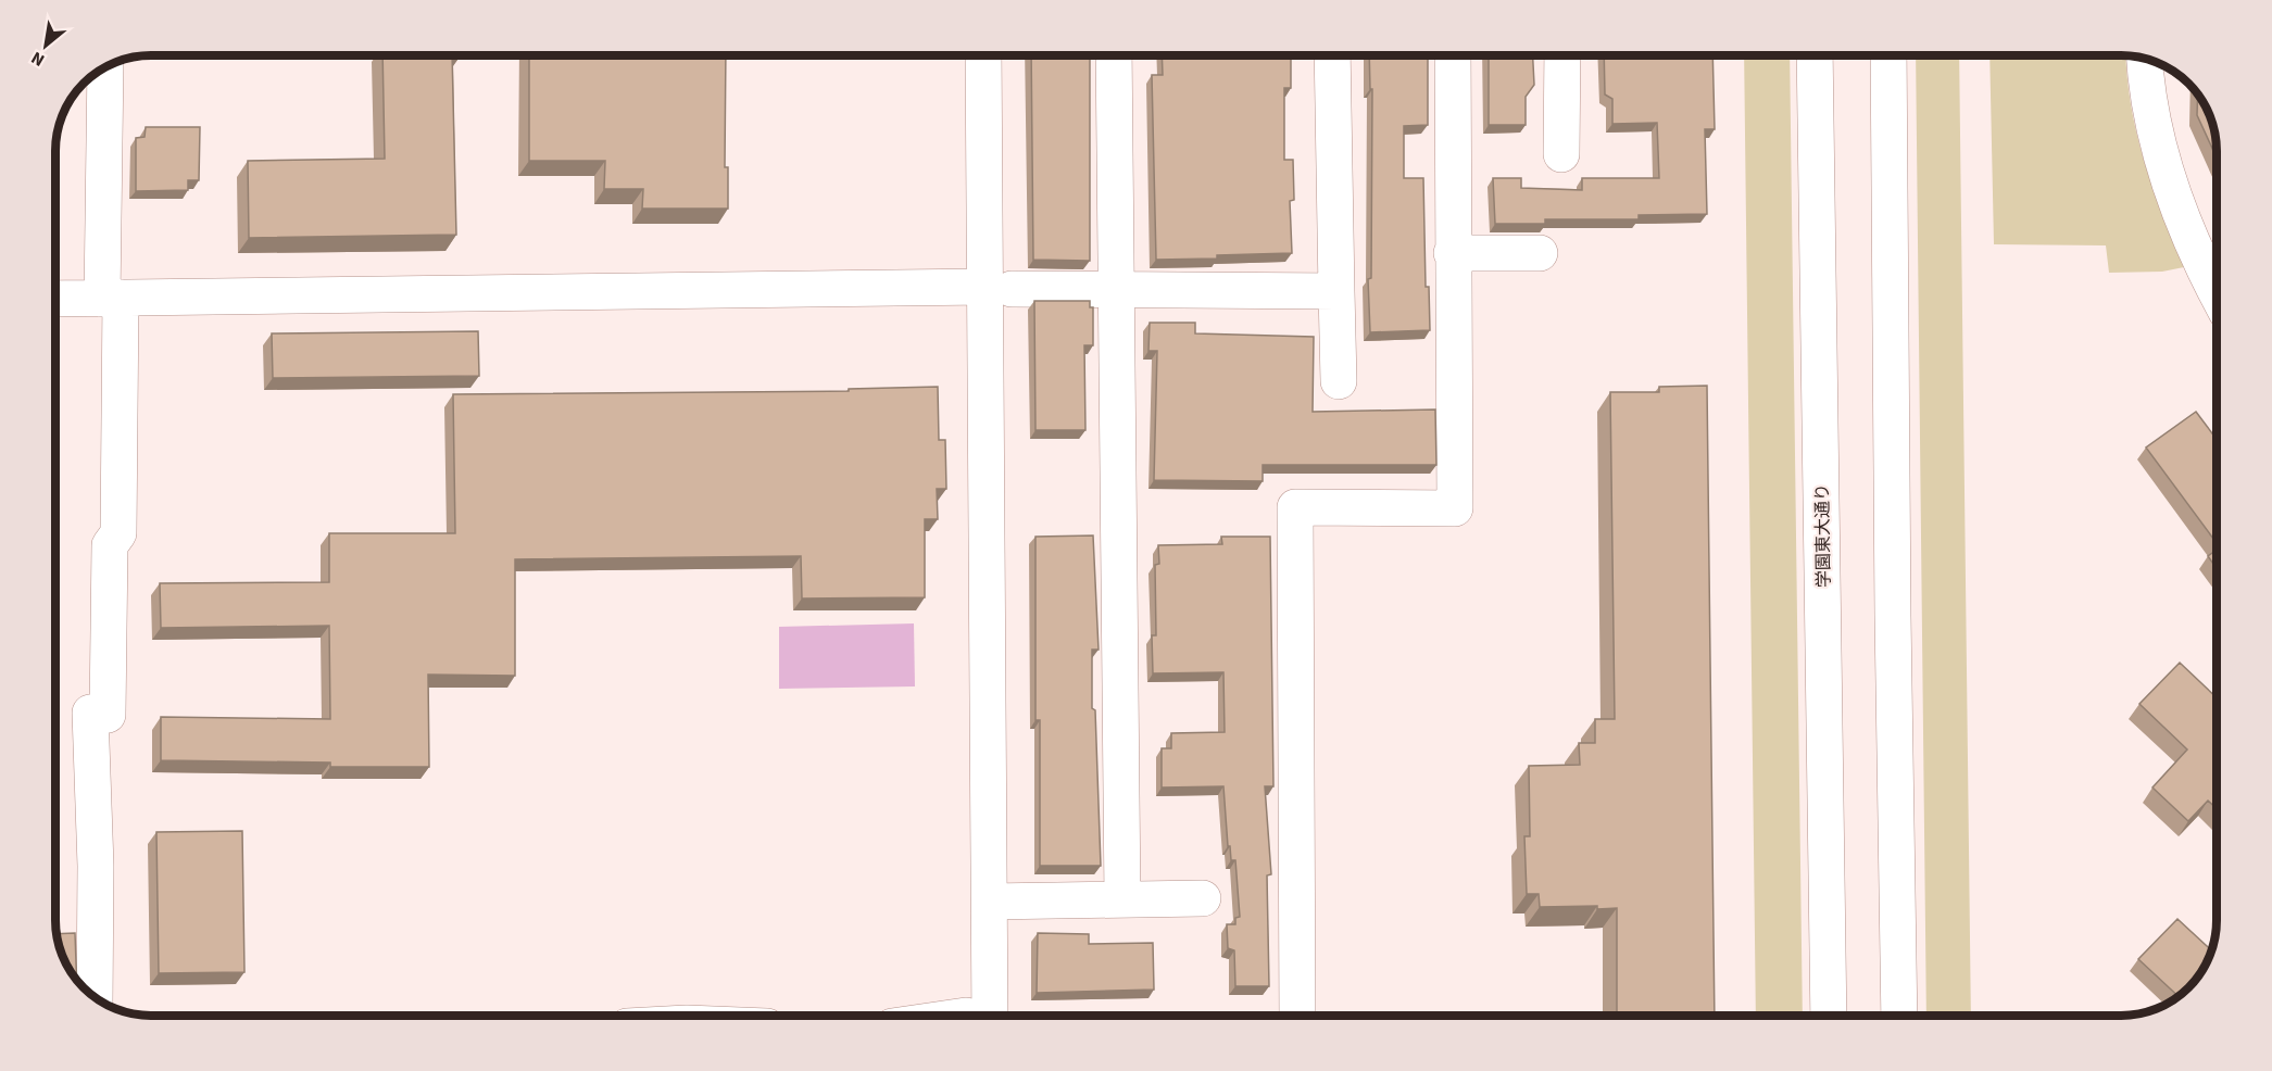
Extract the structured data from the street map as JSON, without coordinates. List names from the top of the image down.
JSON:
{
  "streets": {
    "street": ["学園東大通り"]
  },
  "north": "bottom left"
}
